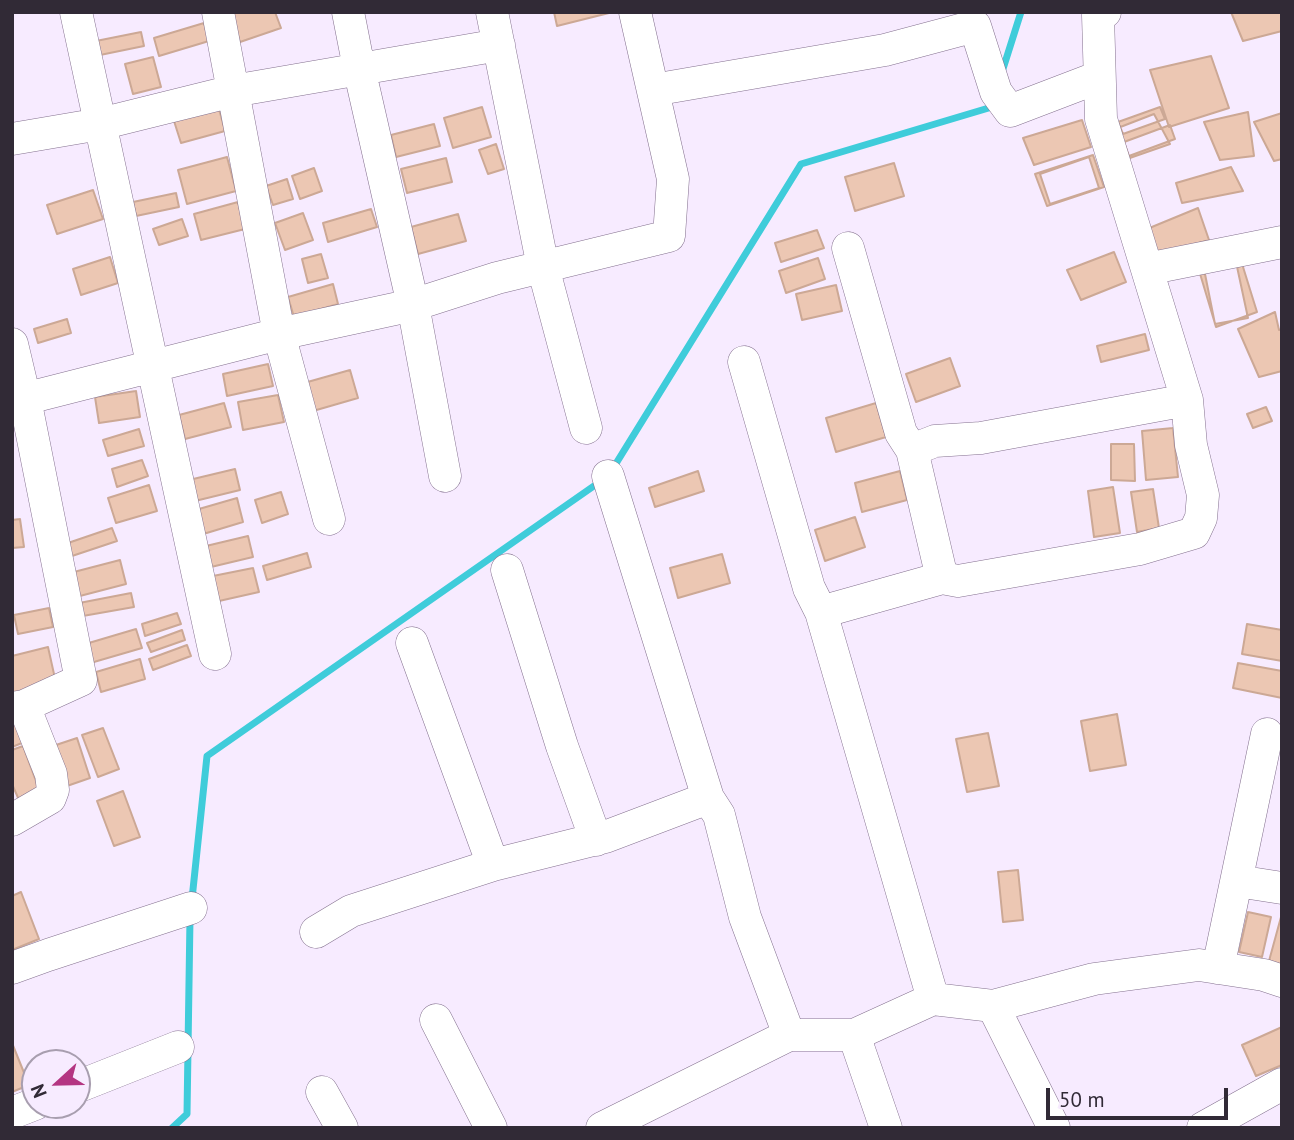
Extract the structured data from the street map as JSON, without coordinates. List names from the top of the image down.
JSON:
{
  "scale_bar": "50 m",
  "north": "left"
}
